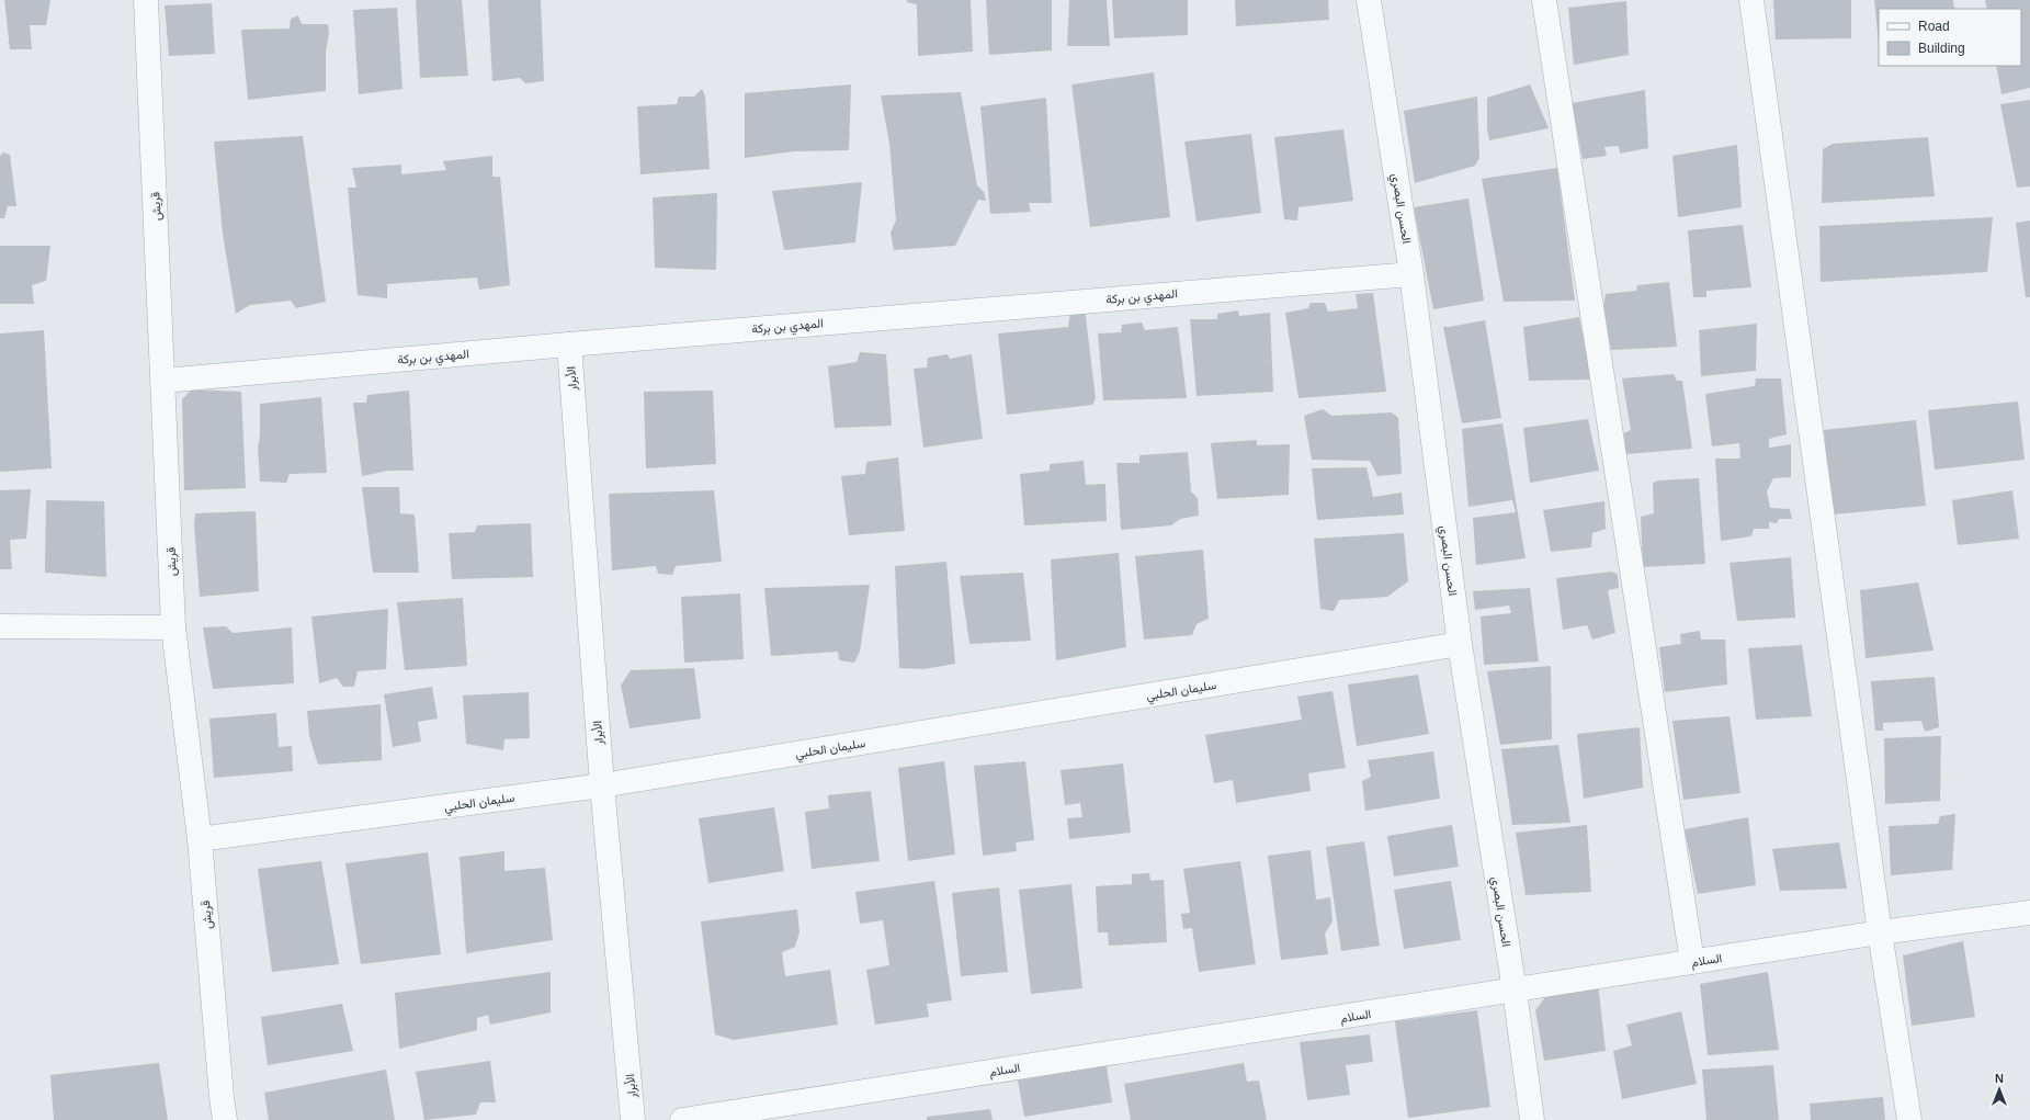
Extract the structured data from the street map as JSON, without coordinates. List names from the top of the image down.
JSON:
{
  "streets": {
    "street": [
      "قريش",
      "الحسن البصري",
      "المهدي بن بركة",
      "الأبرار",
      "سليمان الحلبي",
      "السلام"
    ]
  },
  "crossings": [
    ["قريش", "المهدي بن بركة"],
    ["قريش", "سليمان الحلبي"],
    ["الحسن البصري", "المهدي بن بركة"],
    ["الحسن البصري", "سليمان الحلبي"],
    ["الحسن البصري", "السلام"],
    ["المهدي بن بركة", "الأبرار"],
    ["الأبرار", "سليمان الحلبي"]
  ],
  "legend": ["Road", "Building"],
  "north": "top"
}
